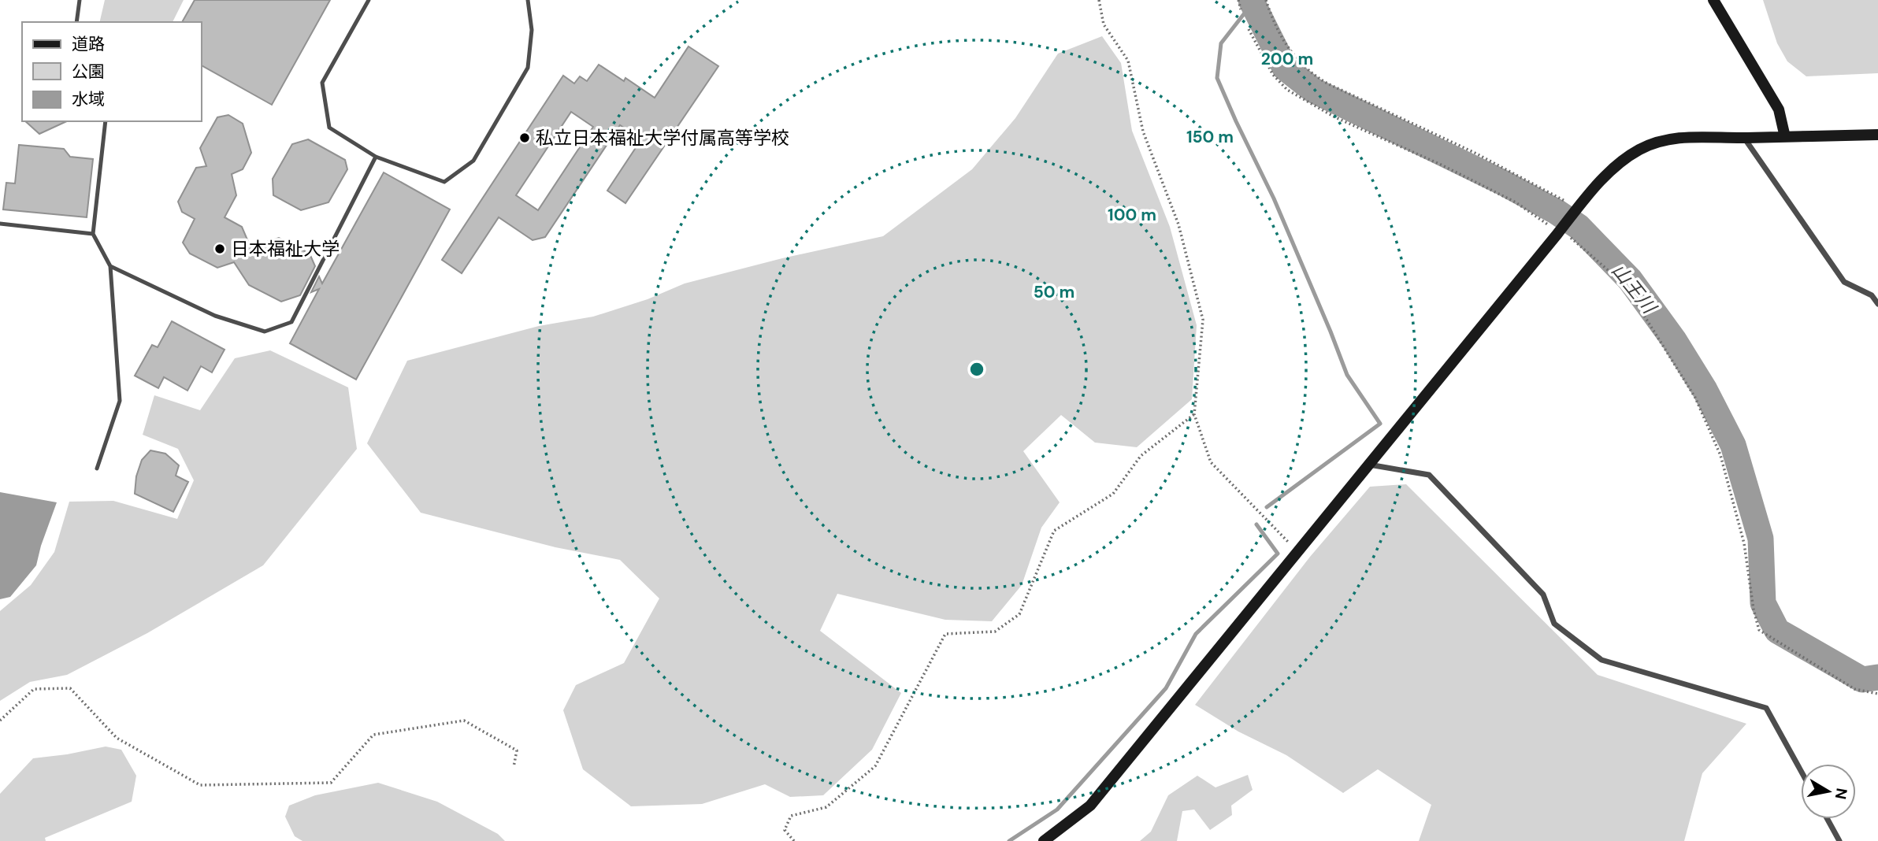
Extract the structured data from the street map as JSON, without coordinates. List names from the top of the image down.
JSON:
{
  "water": ["山王川"],
  "places": ["私立日本福祉大学付属高等学校", "日本福祉大学"],
  "legend": ["道路", "公園", "水域"],
  "north": "right",
  "rings": [
    "200 m",
    "150 m",
    "100 m",
    "50 m"
  ]
}
